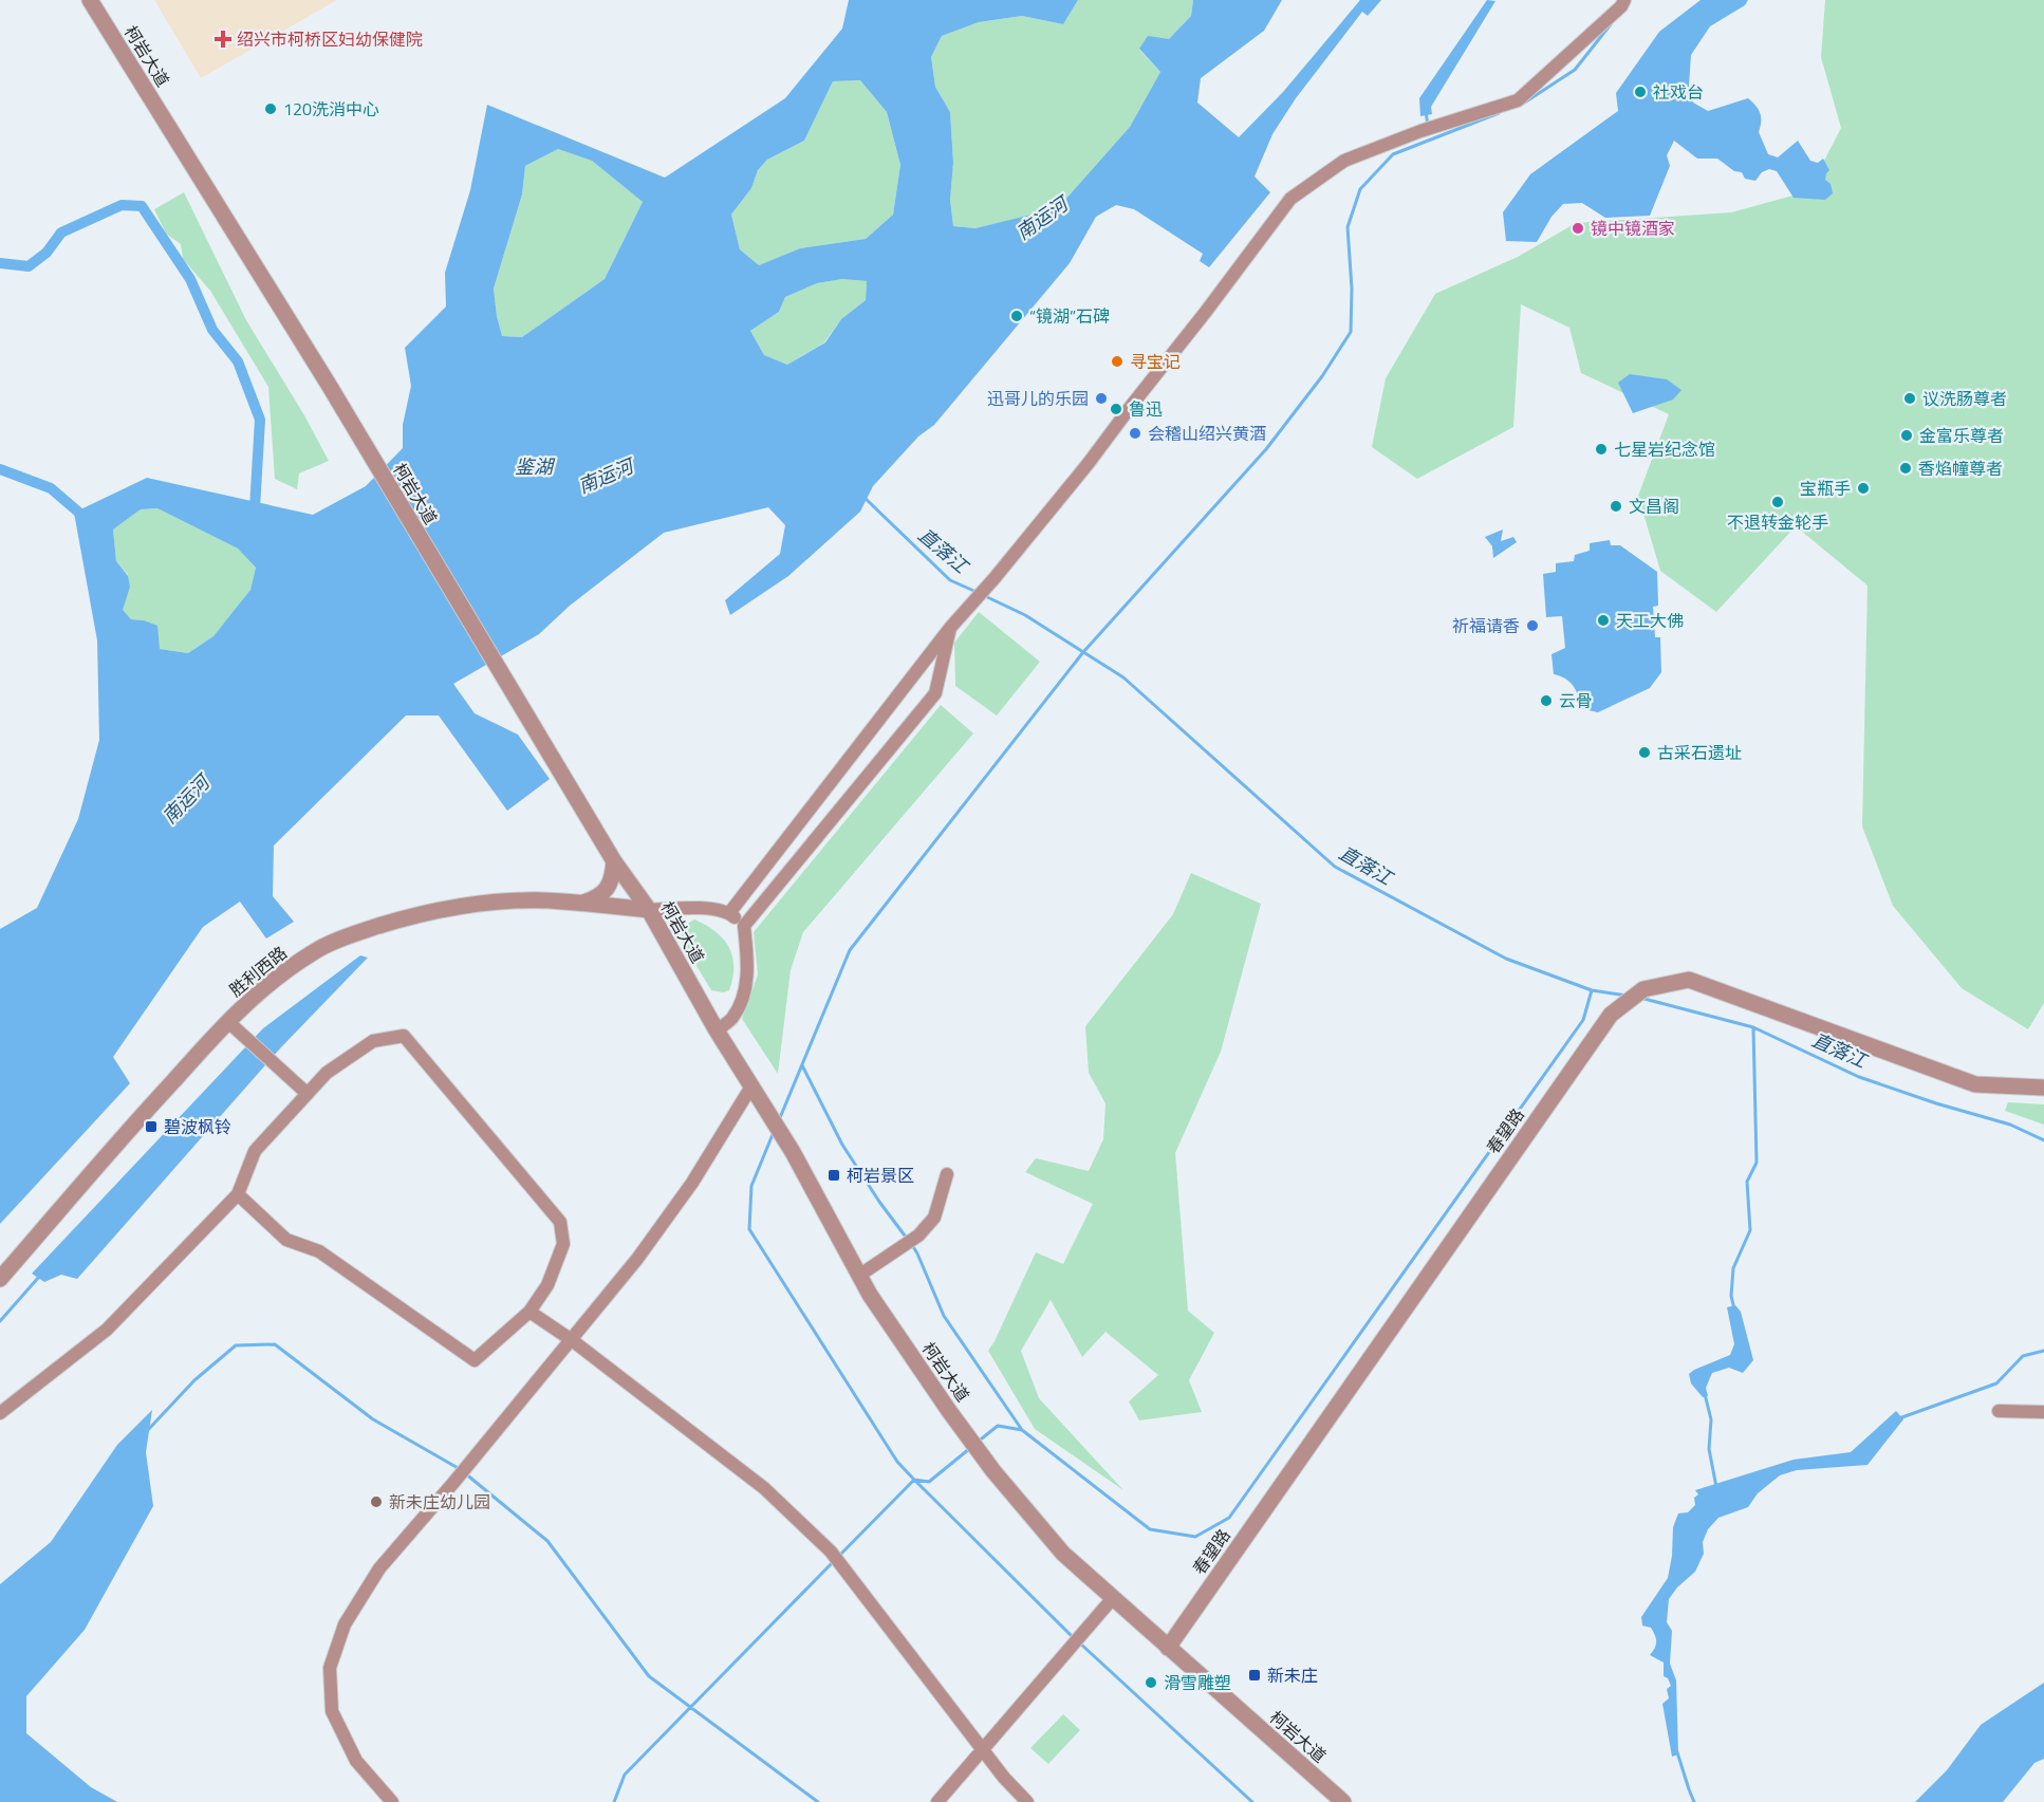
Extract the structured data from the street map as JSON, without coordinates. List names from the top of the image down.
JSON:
{
  "streets": {
    "street": ["柯岩大道", "胜利西路", "春望路"]
  },
  "crossings": [
    ["柯岩大道", "胜利西路"],
    ["柯岩大道", "春望路"]
  ],
  "water": ["南运河", "鉴湖", "直落江"],
  "places": {
    "health": ["绍兴市柯桥区妇幼保健院"],
    "other": [
      "社戏台",
      "120洗消中心",
      "镜中镜酒家",
      "“镜湖”石碑",
      "寻宝记",
      "迅哥儿的乐园",
      "议洗肠尊者",
      "鲁迅",
      "会稽山绍兴黄酒",
      "金富乐尊者",
      "七星岩纪念馆",
      "香焰幢尊者",
      "宝瓶手",
      "不退转金轮手",
      "文昌阁",
      "天工大佛",
      "祈福请香",
      "云骨",
      "古采石遗址",
      "新未庄幼儿园",
      "滑雪雕塑"
    ],
    "transit": ["碧波枫铃", "柯岩景区", "新未庄"]
  }
}
